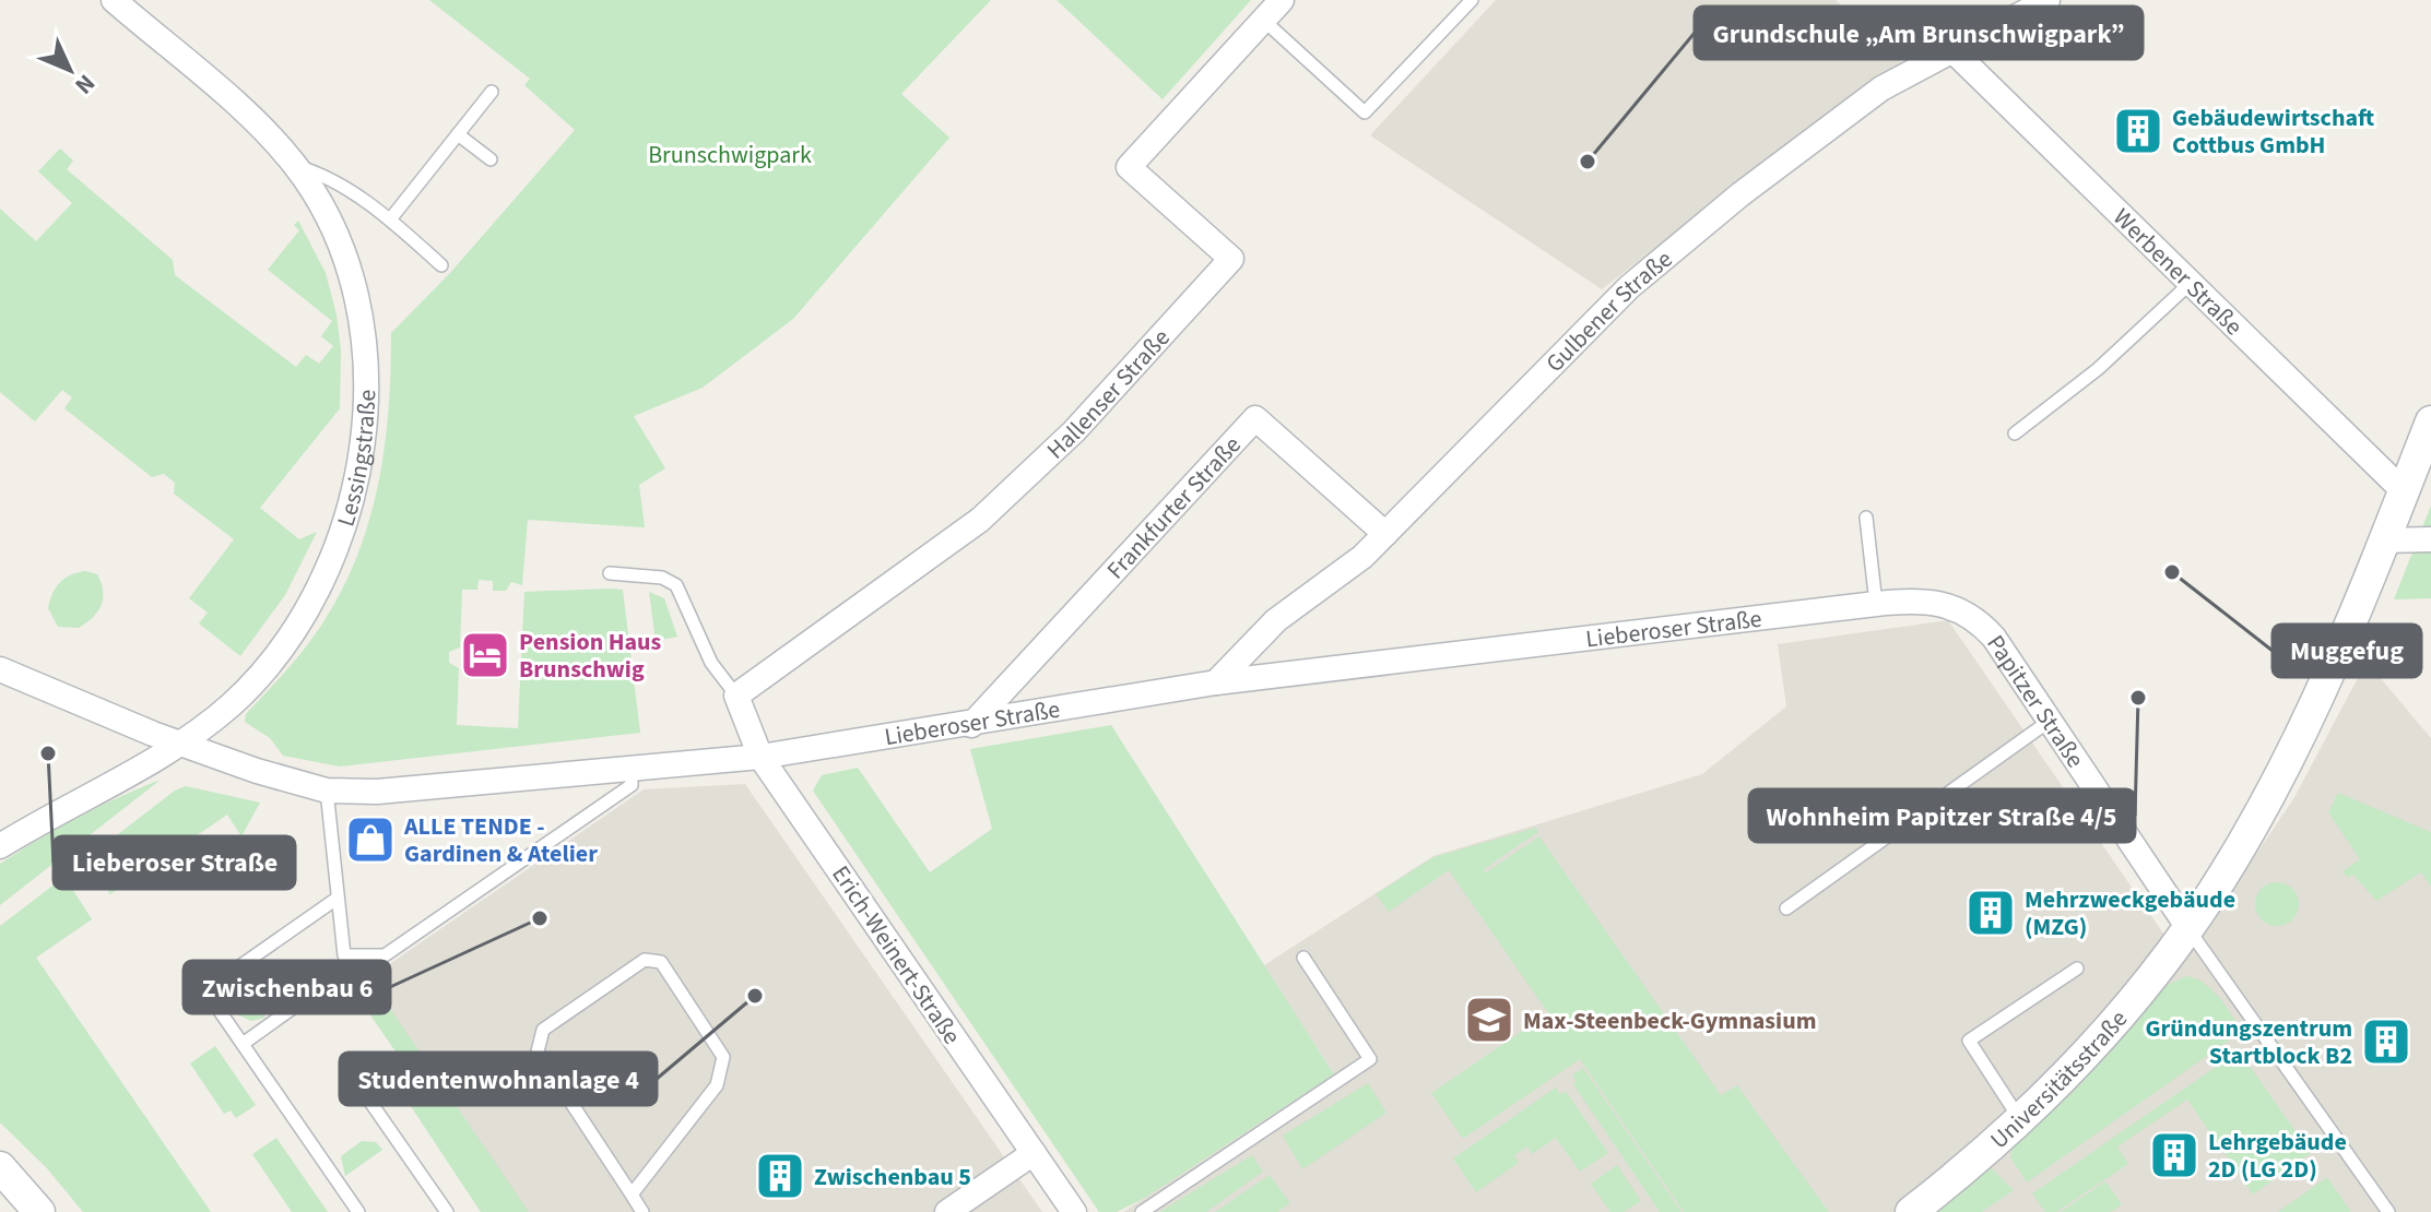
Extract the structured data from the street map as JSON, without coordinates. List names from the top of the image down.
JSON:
{
  "streets": {
    "street": [
      "Werbener Straße",
      "Gulbener Straße",
      "Hallenser Straße",
      "Lessingstraße",
      "Frankfurter Straße",
      "Lieberoser Straße",
      "Papitzer Straße",
      "Erich-Weinert-Straße",
      "Universitätsstraße"
    ]
  },
  "crossings": [
    ["Werbener Straße", "Gulbener Straße"],
    ["Werbener Straße", "Universitätsstraße"],
    ["Gulbener Straße", "Frankfurter Straße"],
    ["Gulbener Straße", "Lieberoser Straße"],
    ["Lessingstraße", "Lieberoser Straße"],
    ["Frankfurter Straße", "Lieberoser Straße"],
    ["Lieberoser Straße", "Papitzer Straße"],
    ["Lieberoser Straße", "Erich-Weinert-Straße"],
    ["Papitzer Straße", "Universitätsstraße"]
  ],
  "parks": ["Brunschwigpark"],
  "places": {
    "building": [
      "Gebäudewirtschaft Cottbus GmbH",
      "Mehrzweckgebäude (MZG)",
      "Gründungszentrum Startblock B2",
      "Lehrgebäude 2D (LG 2D)",
      "Zwischenbau 5"
    ],
    "other": [
      "Grundschule „Am Brunschwigpark”",
      "Muggefug",
      "Wohnheim Papitzer Straße 4/5",
      "Lieberoser Straße",
      "Zwischenbau 6",
      "Studentenwohnanlage 4"
    ],
    "hotel": ["Pension Haus Brunschwig"],
    "shop": ["ALLE TENDE - Gardinen & Atelier"],
    "school or university": ["Max-Steenbeck-Gymnasium"]
  },
  "north": "bottom right"
}
